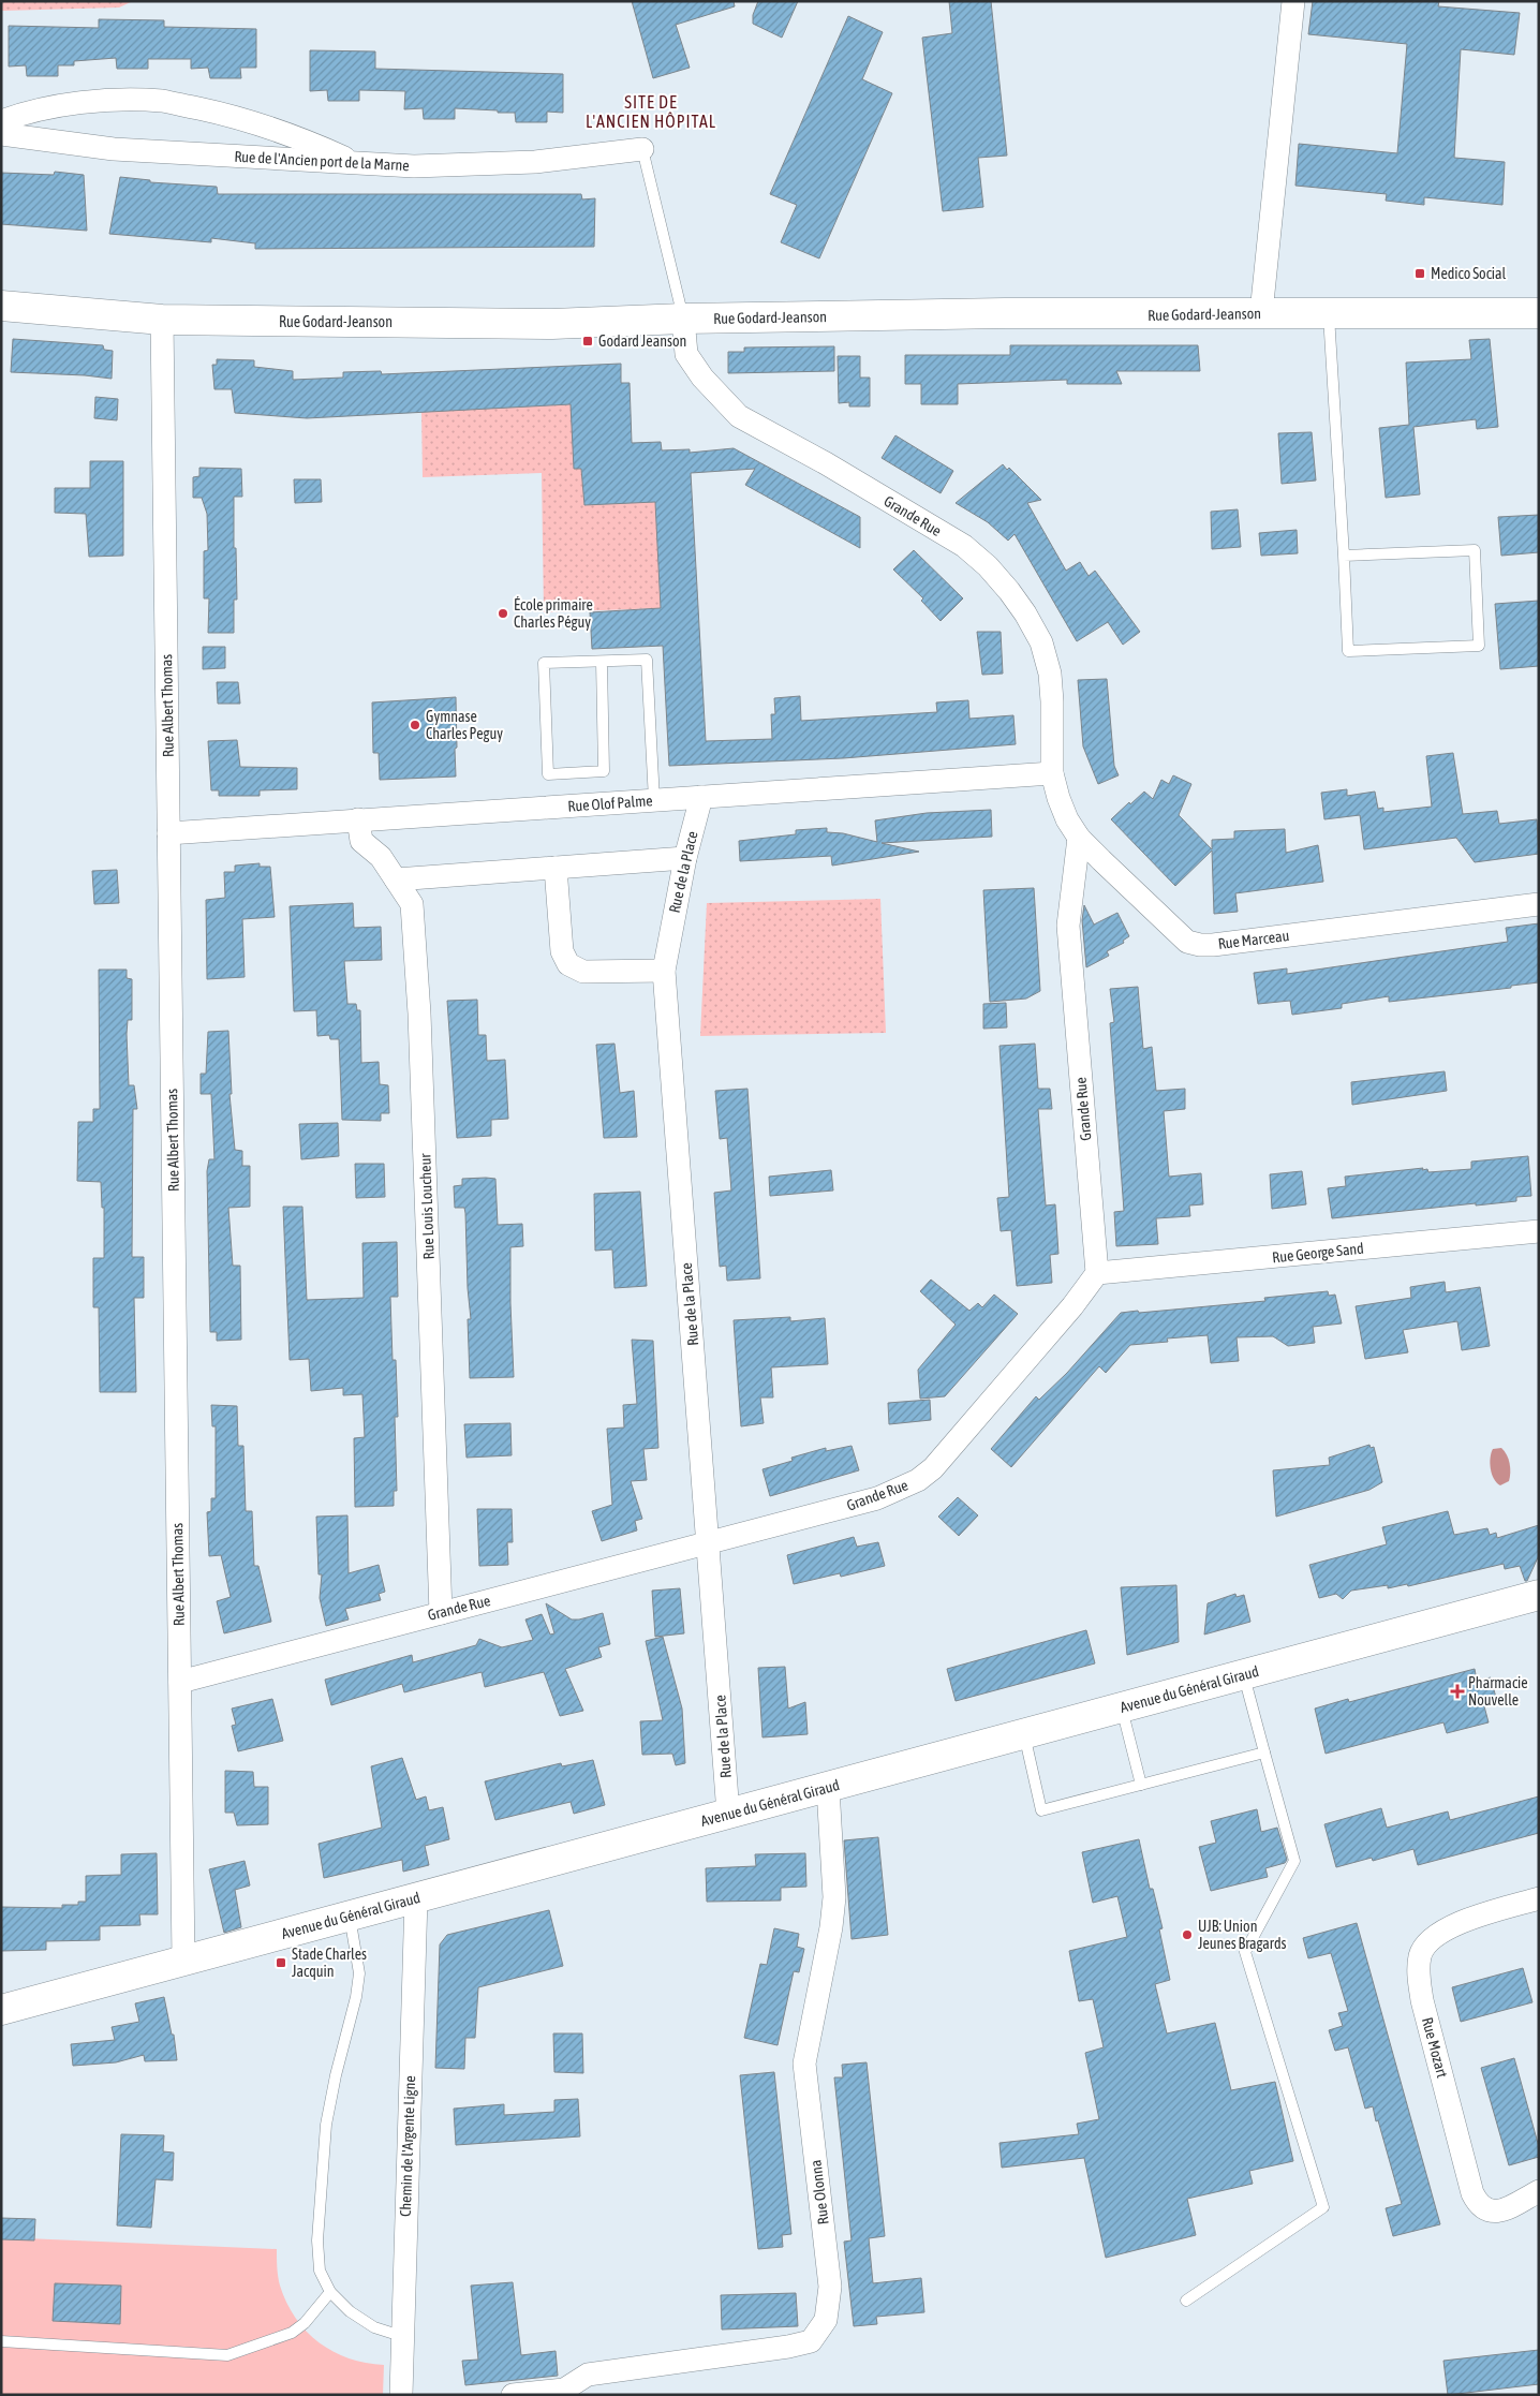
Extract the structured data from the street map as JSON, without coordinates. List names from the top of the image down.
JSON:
{
  "streets": {
    "main road": ["Rue Godard-Jeanson", "Avenue du Général Giraud"],
    "street": [
      "Rue de l'Ancien port de la Marne",
      "Grande Rue",
      "Rue Albert Thomas",
      "Rue Olof Palme",
      "Rue de la Place",
      "Rue Marceau",
      "Rue Louis Loucheur",
      "Rue George Sand",
      "Rue Mozart",
      "Chemin de l'Argente Ligne",
      "Rue Olonna"
    ]
  },
  "crossings": [
    ["Rue Godard-Jeanson", "Grande Rue"],
    ["Rue Godard-Jeanson", "Rue Albert Thomas"],
    ["Grande Rue", "Rue Albert Thomas"],
    ["Grande Rue", "Rue Olof Palme"],
    ["Grande Rue", "Rue de la Place"],
    ["Grande Rue", "Rue Marceau"],
    ["Grande Rue", "Rue Louis Loucheur"],
    ["Grande Rue", "Rue George Sand"],
    ["Rue Albert Thomas", "Rue Olof Palme"],
    ["Rue Albert Thomas", "Avenue du Général Giraud"],
    ["Rue Olof Palme", "Rue de la Place"],
    ["Rue Olof Palme", "Rue Marceau"],
    ["Rue Olof Palme", "Rue Louis Loucheur"],
    ["Rue de la Place", "Avenue du Général Giraud"],
    ["Avenue du Général Giraud", "Chemin de l'Argente Ligne"],
    ["Avenue du Général Giraud", "Rue Olonna"]
  ],
  "districts": ["SITE DE L'ANCIEN HÔPITAL"],
  "places": {
    "transit": ["Medico Social", "Godard Jeanson", "Stade Charles Jacquin"],
    "other": ["École primaire Charles Péguy", "Gymnase Charles Peguy", "UJB: Union Jeunes Bragards"],
    "health": ["Pharmacie Nouvelle"]
  }
}
